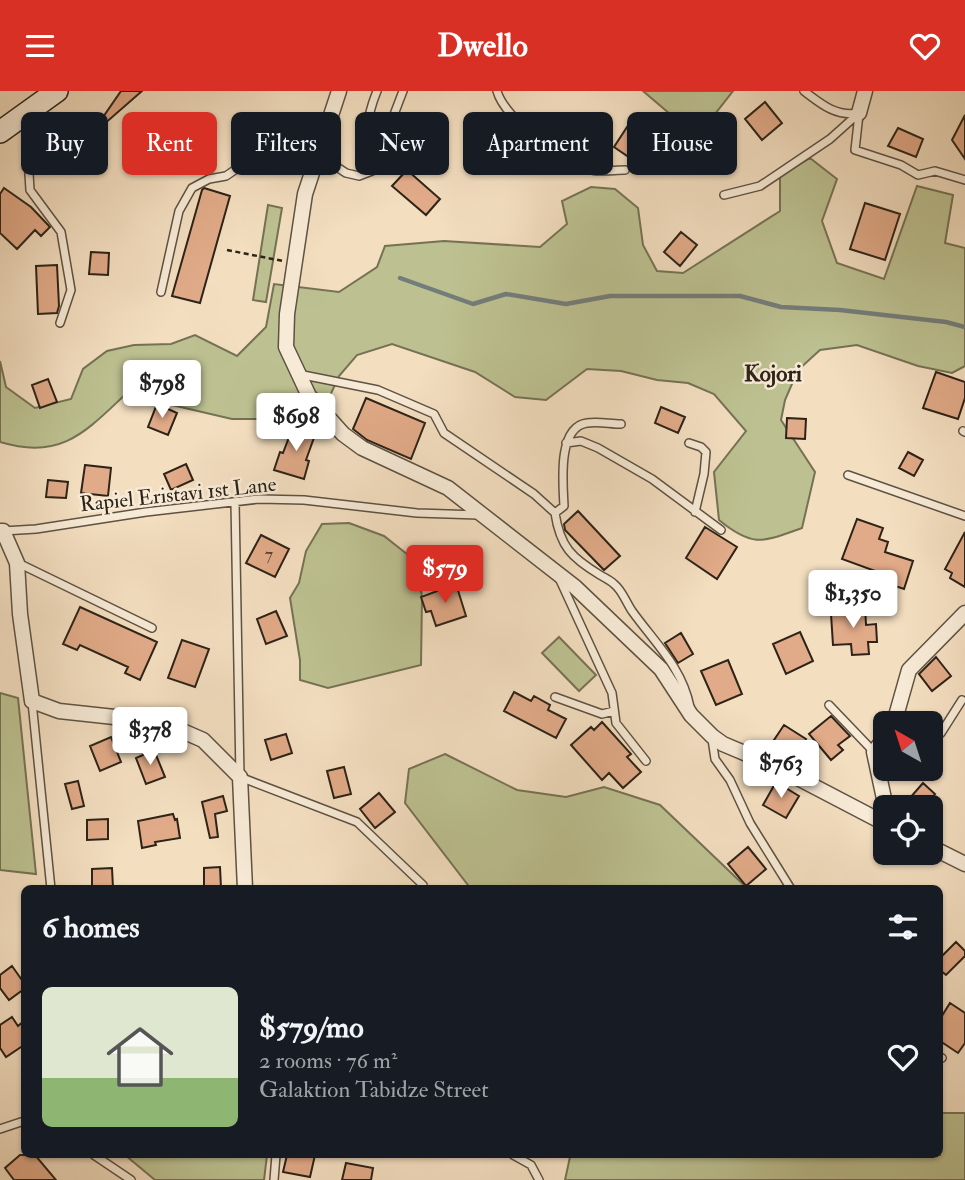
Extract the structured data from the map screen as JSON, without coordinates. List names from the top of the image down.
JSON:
{
  "streets": {
    "lane": ["Rapiel Eristavi 1st Lane"]
  },
  "districts": ["Kojori"],
  "house_numbers": ["7"],
  "north": "top left",
  "page": {
    "header": "Dwello",
    "chip": [
      "Buy",
      "Rent",
      "Filters",
      "New",
      "Apartment",
      "House"
    ],
    "price": [
      "$798",
      "$698",
      "$579",
      "$1,350",
      "$378",
      "$763"
    ],
    "heading": "6 homes",
    "list": [
      {
        "name": "$579/mo",
        "note": "2 rooms · 76 m² · Galaktion Tabidze Street"
      }
    ]
  }
}
